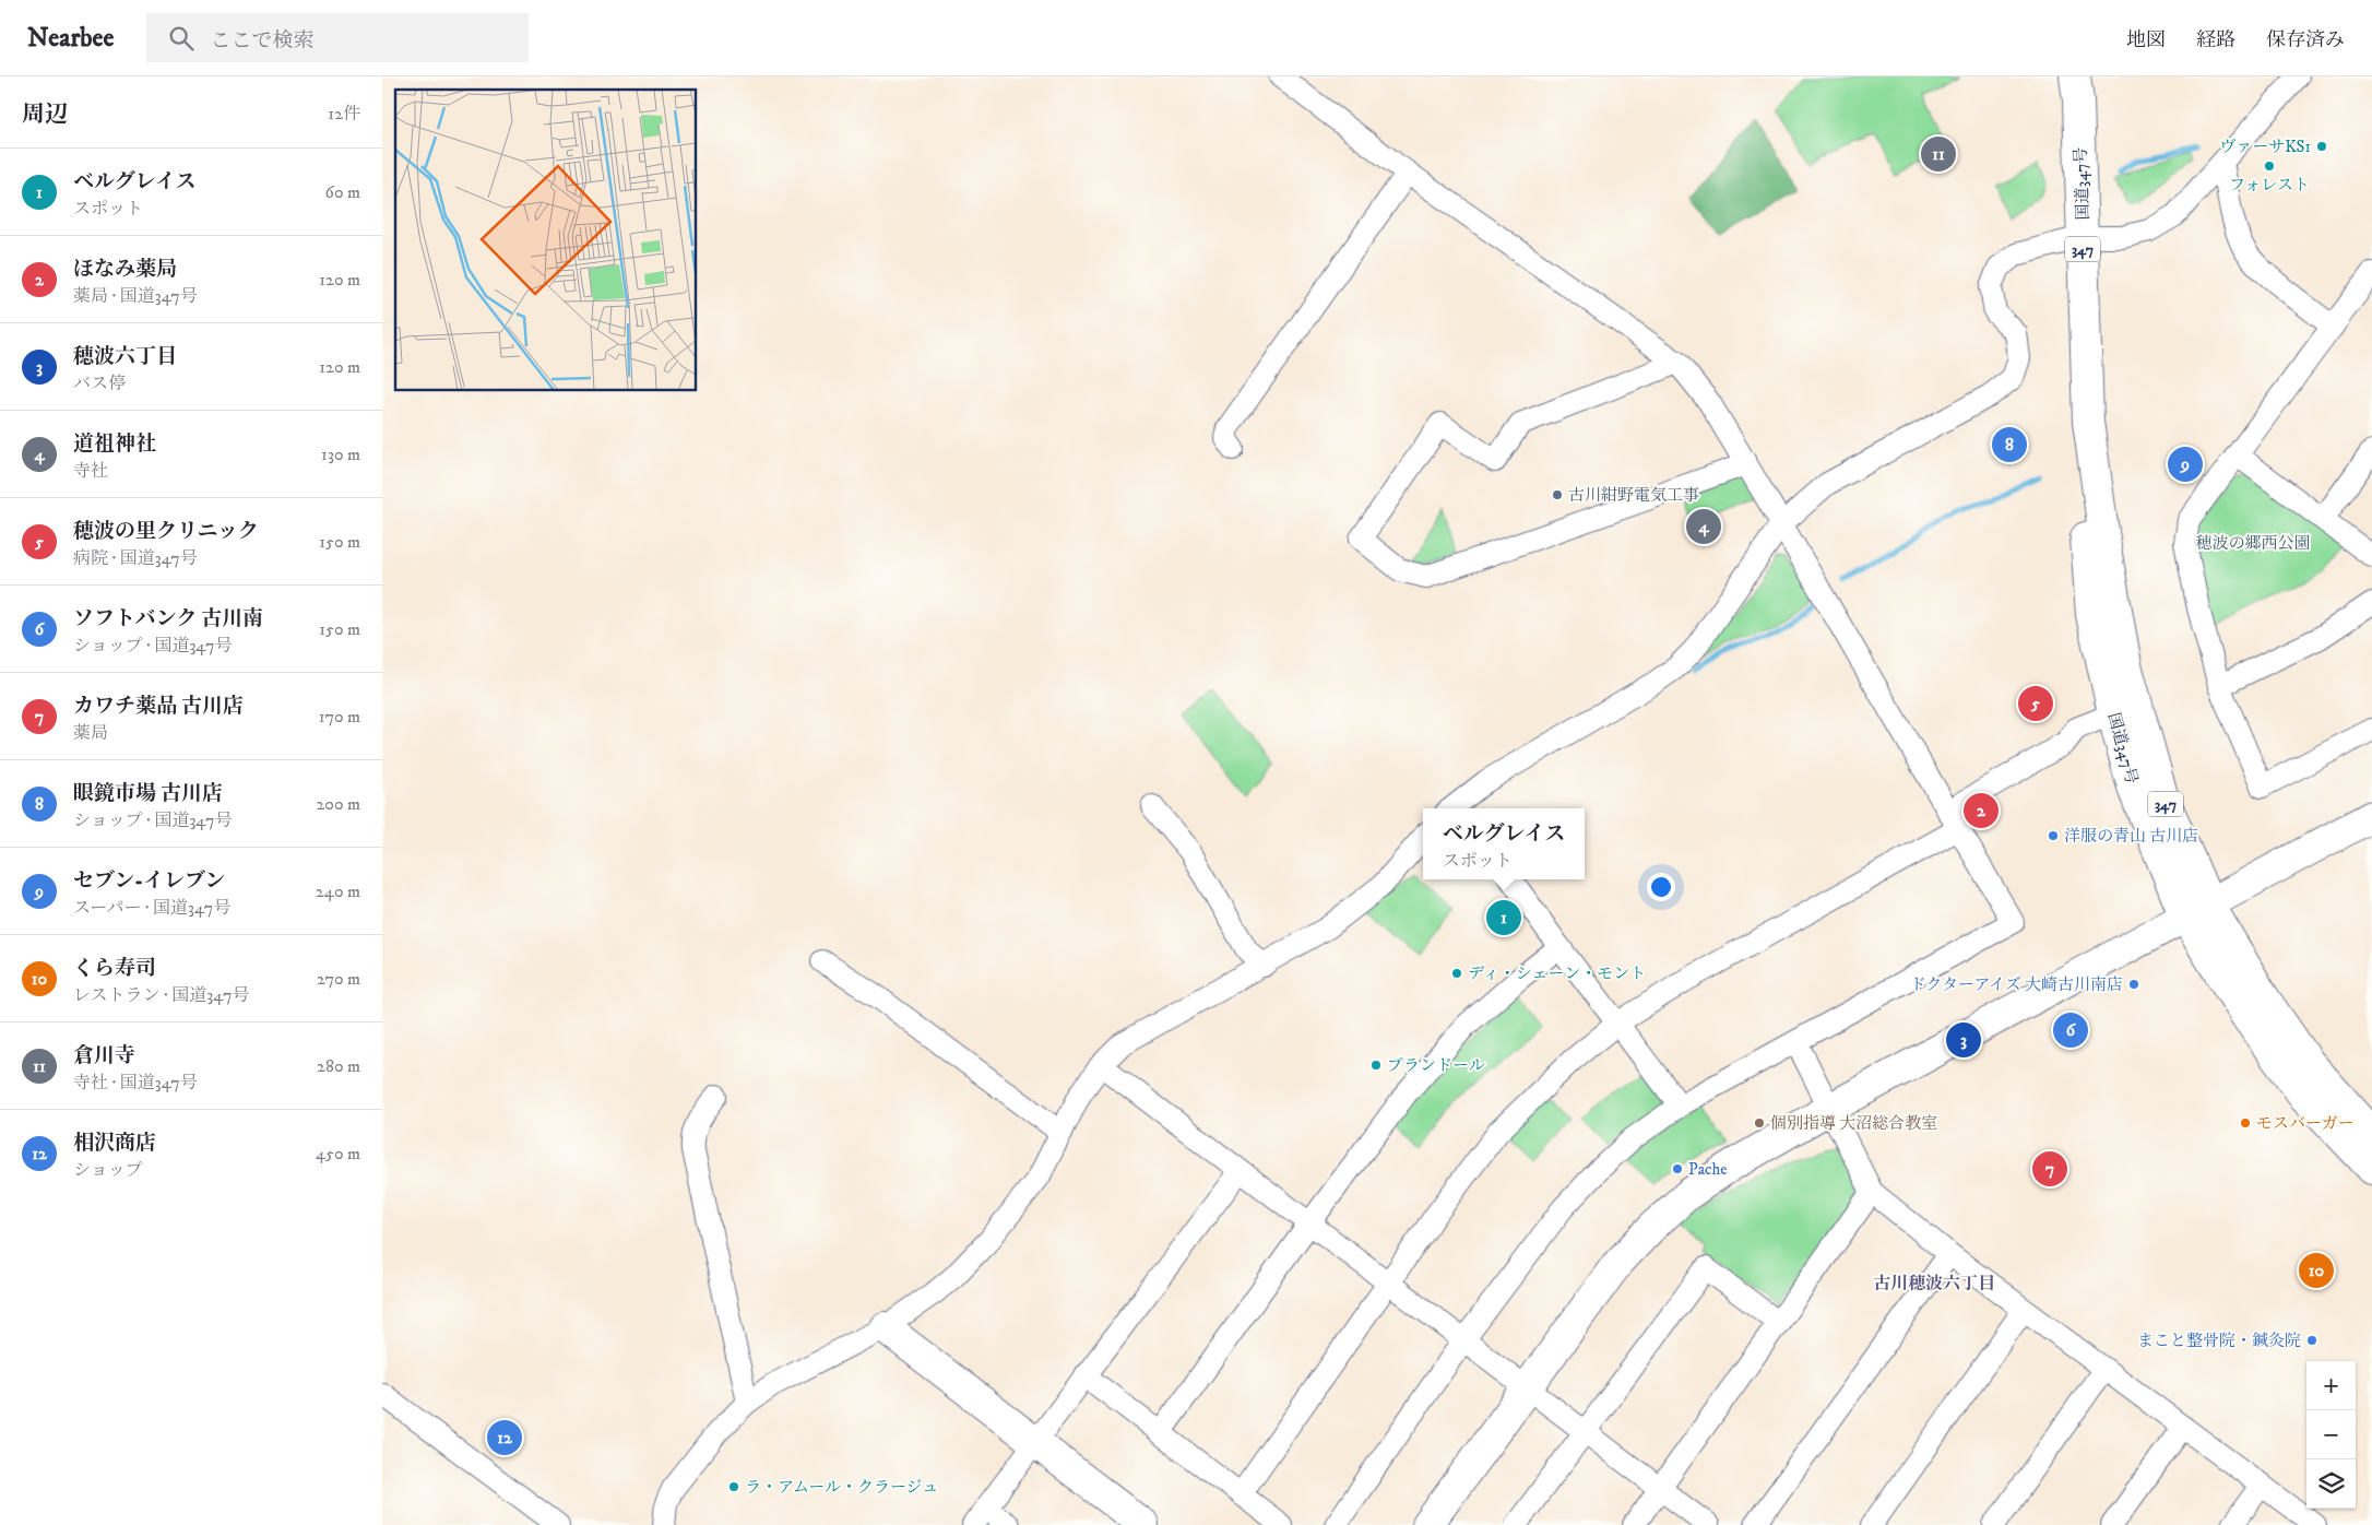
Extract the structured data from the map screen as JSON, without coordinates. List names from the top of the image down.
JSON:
{
  "streets": {
    "main road": ["国道347号", "347"]
  },
  "districts": ["古川穂波六丁目"],
  "parks": ["穂波の郷西公園"],
  "places": [
    "ヴァーサKS1",
    "フォレスト",
    "古川紺野電気工事",
    "洋服の青山 古川店",
    "ディ・シェーン・モント",
    "ドクターアイズ 大崎古川南店",
    "プランドール",
    "個別指導 大沼総合教室",
    "モスバーガー",
    "Pache",
    "まこと整骨院・鍼灸院",
    "ラ・アムール・クラージュ"
  ],
  "page": {
    "header": "Nearbee",
    "search": "ここで検索",
    "nav": ["地図", "経路", "保存済み"],
    "heading": ["周辺", "12件"],
    "pins": [
      "11",
      "8",
      "9",
      "4",
      "5",
      "2",
      "1",
      "6",
      "3",
      "7",
      "10",
      "12"
    ],
    "list": [
      {
        "mark": "1",
        "name": "ベルグレイス",
        "note": "スポット",
        "value": "60 m"
      },
      {
        "mark": "2",
        "name": "ほなみ薬局",
        "note": "薬局 · 国道347号",
        "value": "120 m"
      },
      {
        "mark": "3",
        "name": "穂波六丁目",
        "note": "バス停",
        "value": "120 m"
      },
      {
        "mark": "4",
        "name": "道祖神社",
        "note": "寺社",
        "value": "130 m"
      },
      {
        "mark": "5",
        "name": "穂波の里クリニック",
        "note": "病院 · 国道347号",
        "value": "150 m"
      },
      {
        "mark": "6",
        "name": "ソフトバンク 古川南",
        "note": "ショップ · 国道347号",
        "value": "150 m"
      },
      {
        "mark": "7",
        "name": "カワチ薬品 古川店",
        "note": "薬局",
        "value": "170 m"
      },
      {
        "mark": "8",
        "name": "眼鏡市場 古川店",
        "note": "ショップ · 国道347号",
        "value": "200 m"
      },
      {
        "mark": "9",
        "name": "セブン-イレブン",
        "note": "スーパー · 国道347号",
        "value": "240 m"
      },
      {
        "mark": "10",
        "name": "くら寿司",
        "note": "レストラン · 国道347号",
        "value": "270 m"
      },
      {
        "mark": "11",
        "name": "倉川寺",
        "note": "寺社 · 国道347号",
        "value": "280 m"
      },
      {
        "mark": "12",
        "name": "相沢商店",
        "note": "ショップ",
        "value": "450 m"
      }
    ],
    "popup": ["ベルグレイス", "スポット"],
    "map_buttons": ["+", "−"]
  }
}
